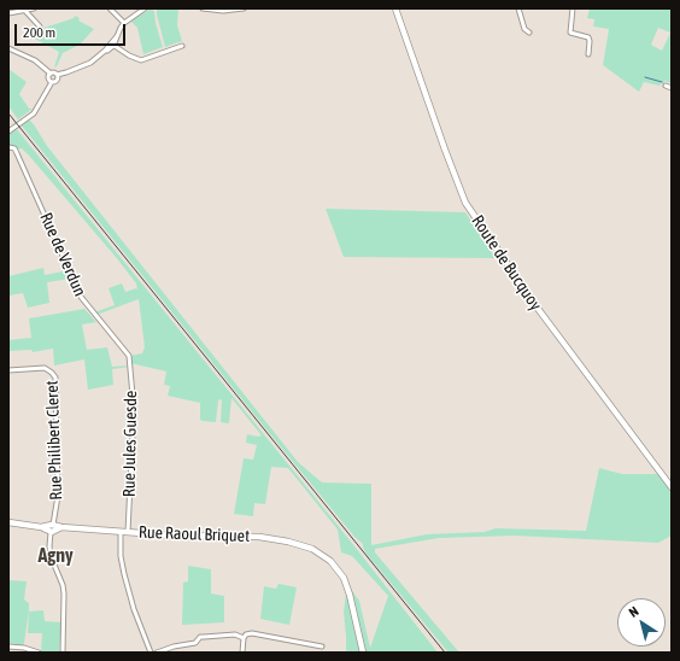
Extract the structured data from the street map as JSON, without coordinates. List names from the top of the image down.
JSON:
{
  "streets": {
    "main road": ["Route de Bucquoy", "Rue Raoul Briquet"],
    "street": ["Rue de Verdun", "Rue Philibert Cleret", "Rue Jules Guesde"]
  },
  "crossings": [
    ["Rue de Verdun", "Rue Jules Guesde"],
    ["Rue Philibert Cleret", "Rue Raoul Briquet"],
    ["Rue Jules Guesde", "Rue Raoul Briquet"]
  ],
  "districts": ["Agny"],
  "scale_bar": "200 m",
  "north": "top left"
}
